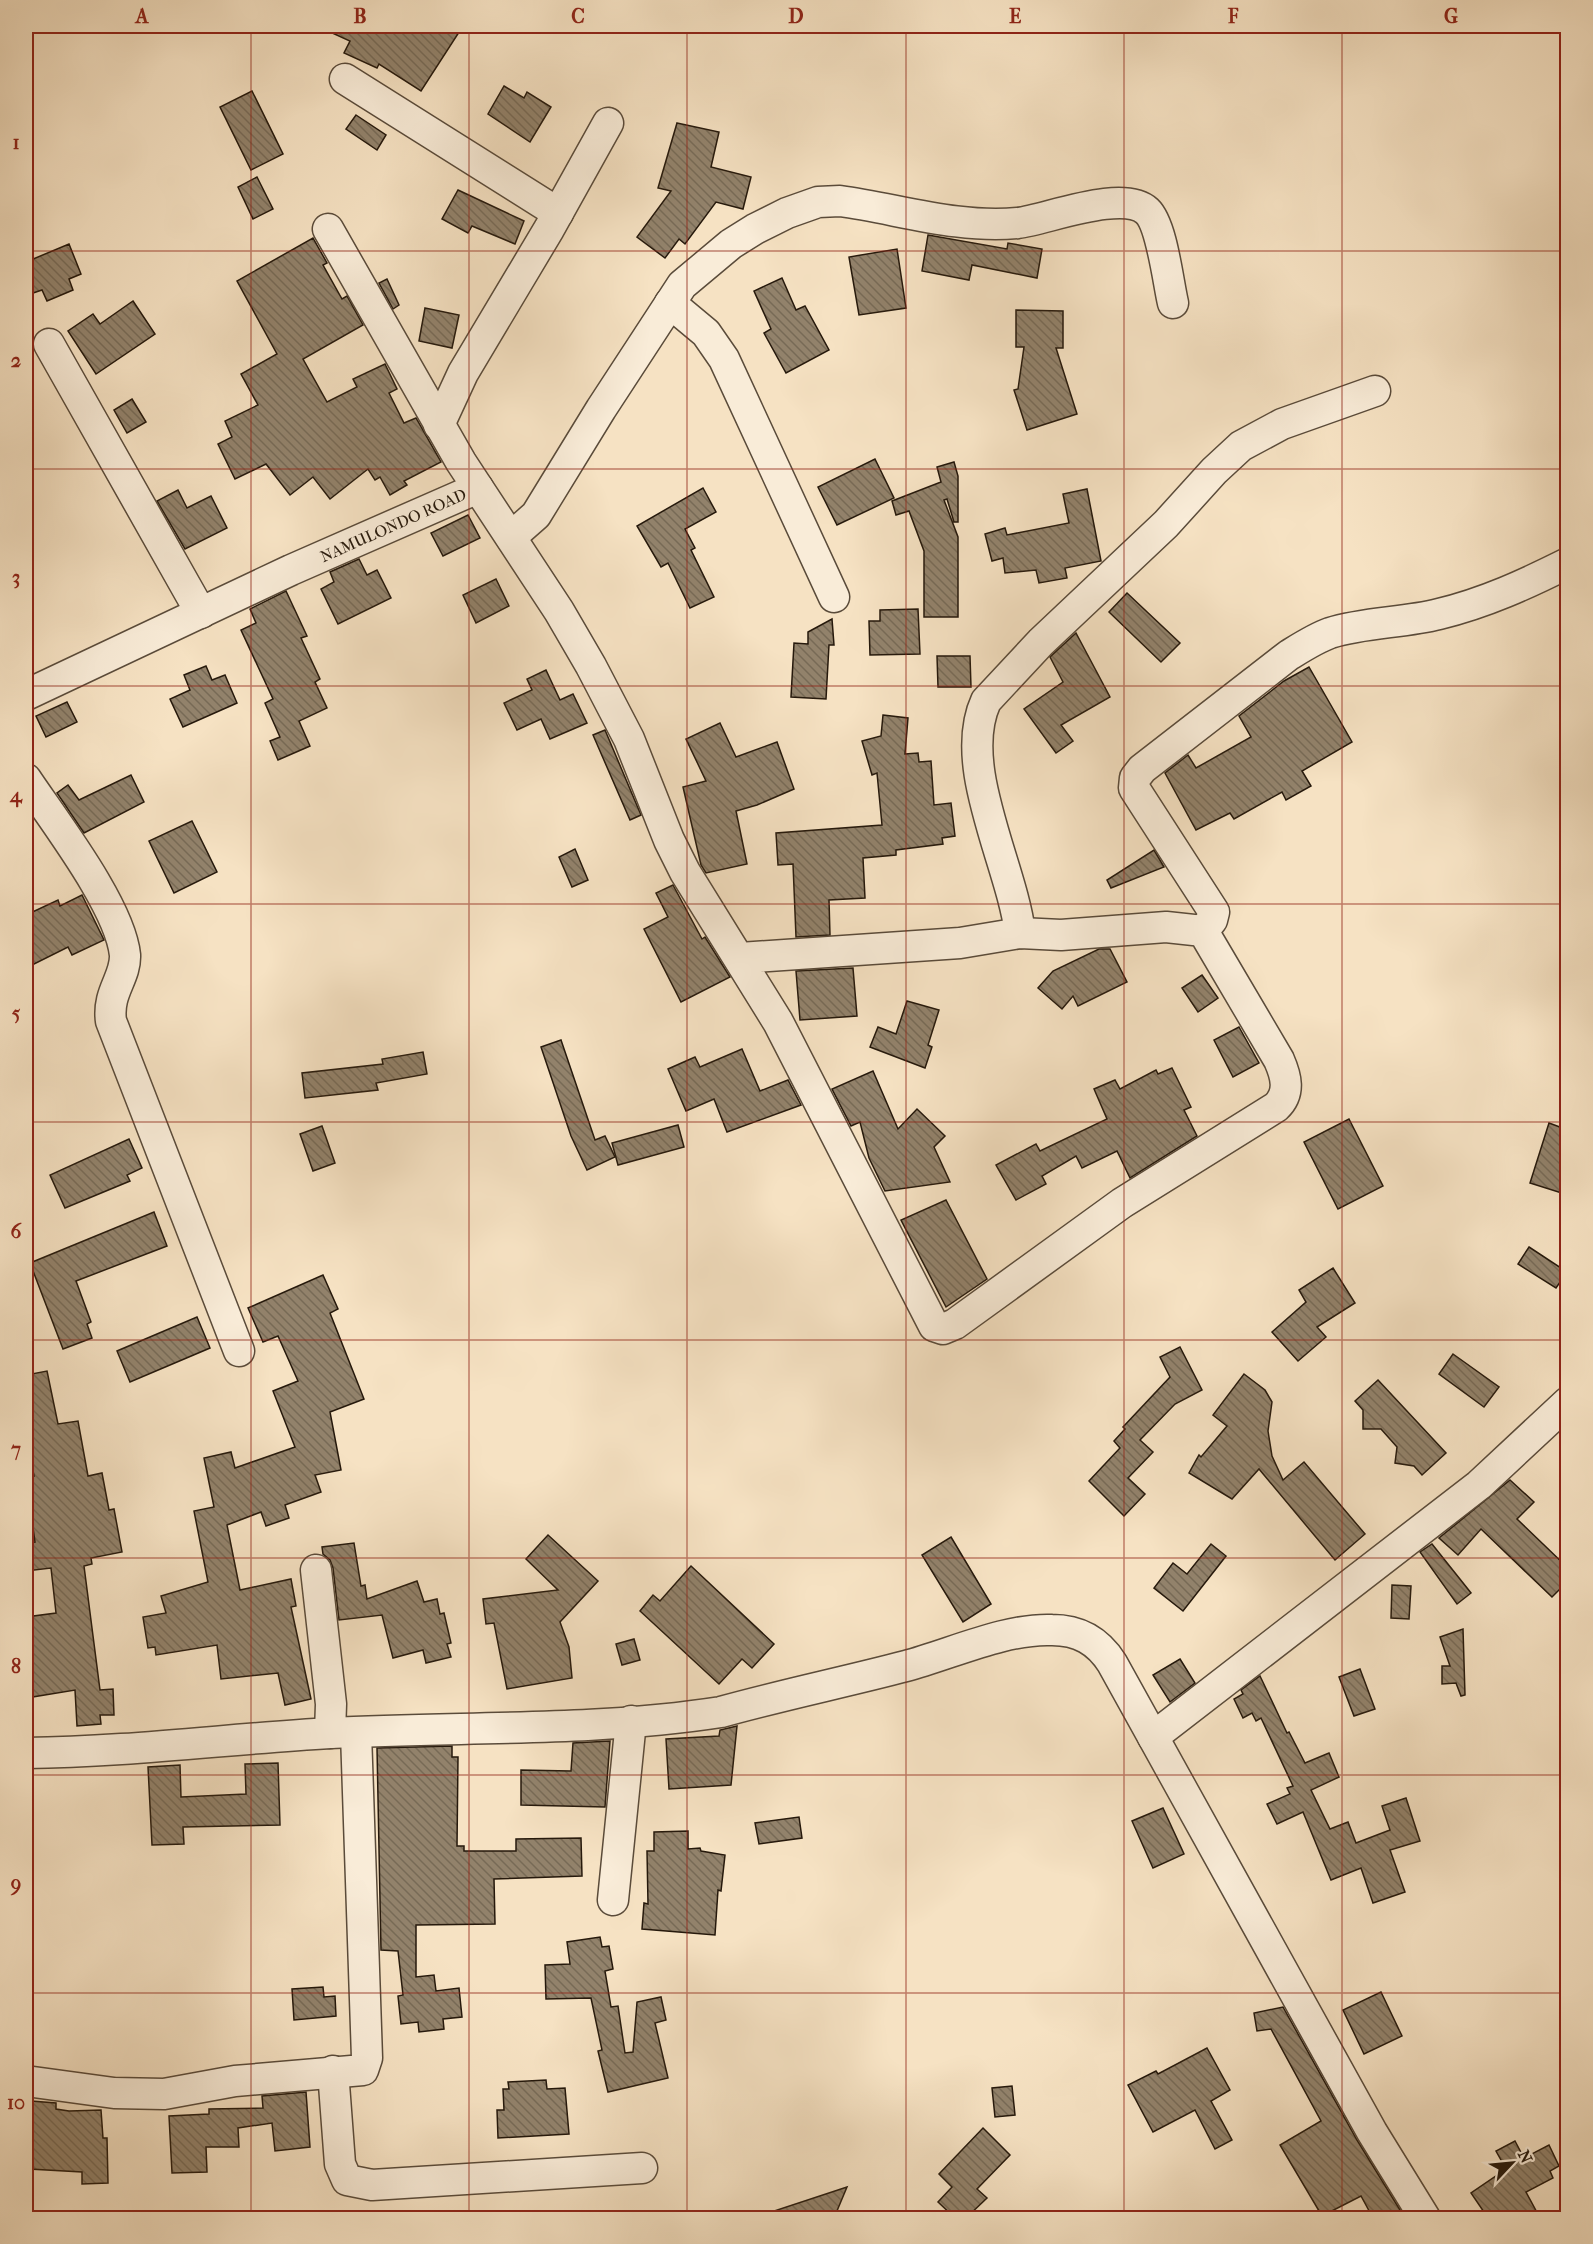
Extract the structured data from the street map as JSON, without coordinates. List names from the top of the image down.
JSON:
{
  "streets": {
    "street": ["NAMULONDO ROAD"]
  },
  "north": "top right",
  "grid": {
    "columns": [
      "A",
      "B",
      "C",
      "D",
      "E",
      "F",
      "G"
    ],
    "rows": [
      "1",
      "2",
      "3",
      "4",
      "5",
      "6",
      "7",
      "8",
      "9",
      "10"
    ]
  }
}
